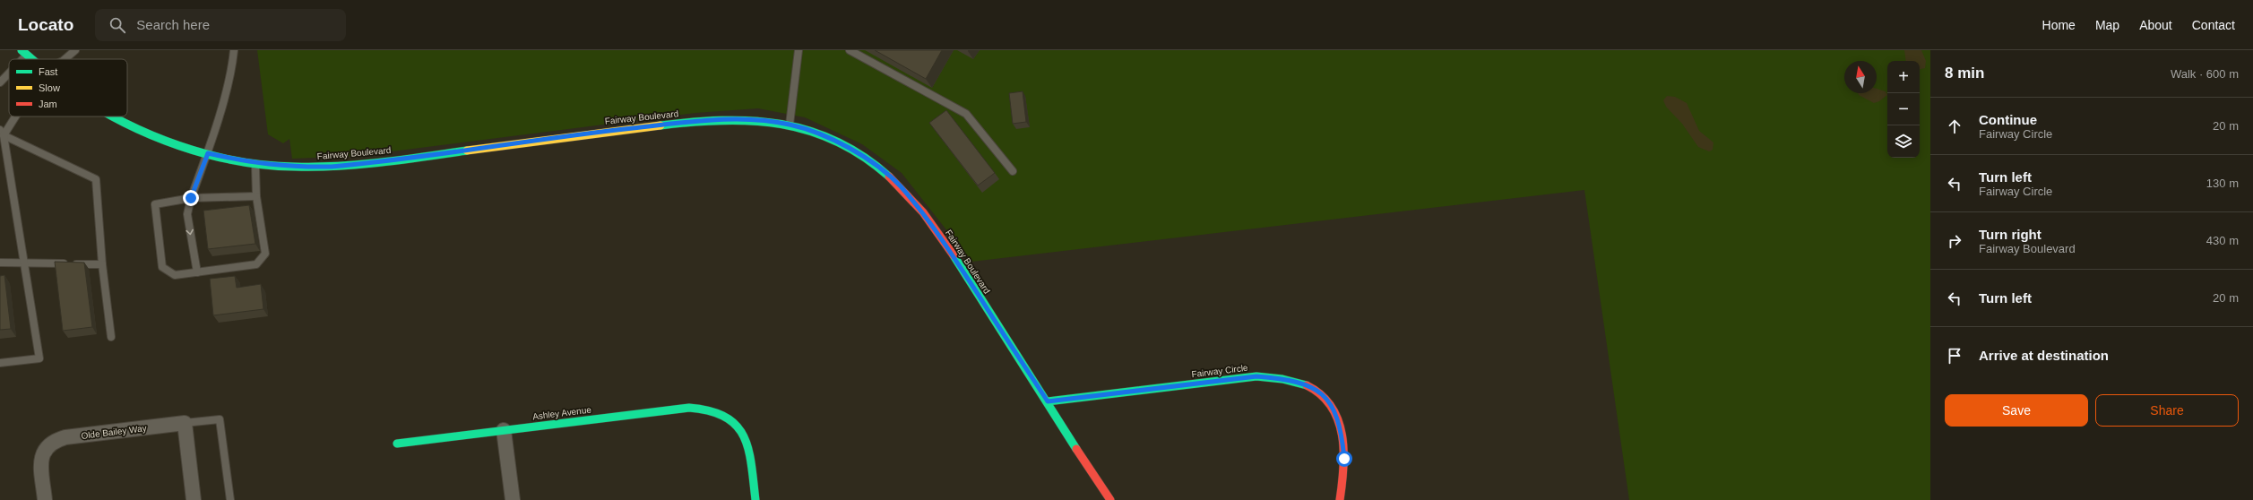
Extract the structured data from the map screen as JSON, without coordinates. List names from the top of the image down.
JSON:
{
  "streets": {
    "street": [
      "Fairway Boulevard",
      "Fairway Circle",
      "Ashley Avenue",
      "Olde Bailey Way"
    ]
  },
  "crossings": [
    ["Fairway Boulevard", "Fairway Circle"]
  ],
  "legend": ["Fast", "Slow", "Jam"],
  "north": "top",
  "page": {
    "header": "Locato",
    "search": "Search here",
    "nav": [
      "Home",
      "Map",
      "About",
      "Contact"
    ],
    "heading": ["8 min", "Walk · 600 m"],
    "map_buttons": ["+", "−"],
    "list": [
      ["Continue", "Fairway Circle", "20 m"],
      ["Turn left", "Fairway Circle", "130 m"],
      ["Turn right", "Fairway Boulevard", "430 m"],
      ["Turn left", "20 m"],
      "Arrive at destination"
    ],
    "buttons": ["Save", "Share"]
  }
}
